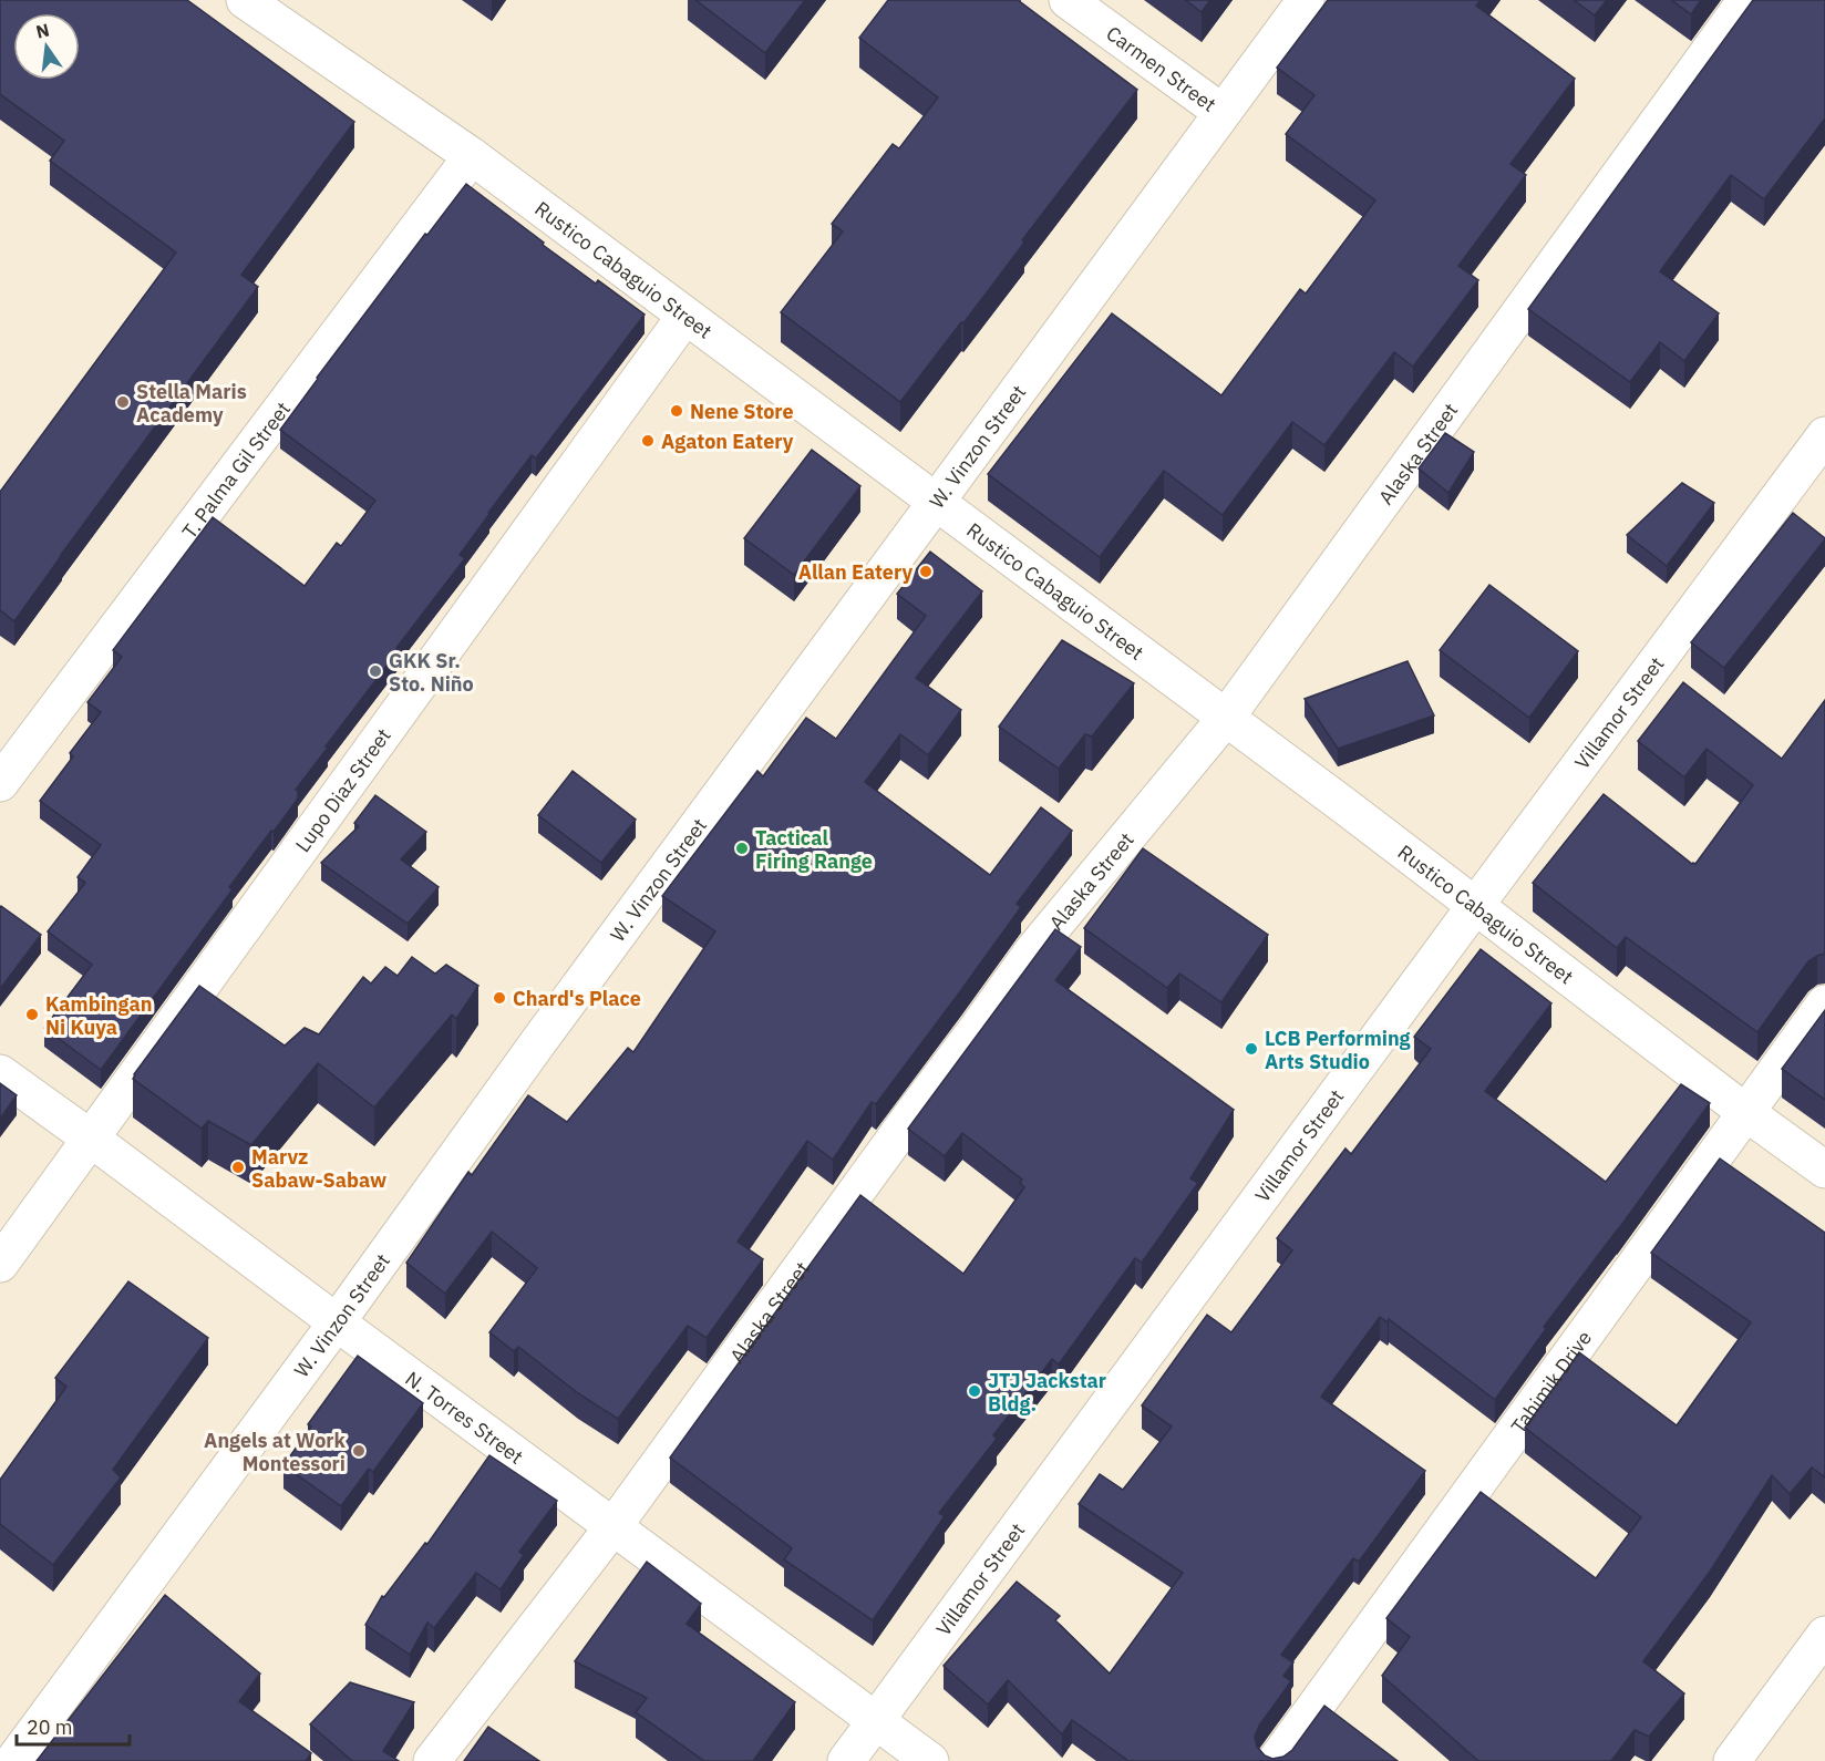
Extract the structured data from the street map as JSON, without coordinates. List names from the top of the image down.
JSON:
{
  "streets": {
    "street": [
      "Carmen Street",
      "Rustico Cabaguio Street",
      "W. Vinzon Street",
      "Alaska Street",
      "T. Palma Gil Street",
      "Villamor Street",
      "Lupo Diaz Street",
      "Tahimik Drive",
      "N. Torres Street"
    ]
  },
  "crossings": [
    ["Carmen Street", "W. Vinzon Street"],
    ["Rustico Cabaguio Street", "W. Vinzon Street"],
    ["Rustico Cabaguio Street", "Alaska Street"],
    ["Rustico Cabaguio Street", "T. Palma Gil Street"],
    ["Rustico Cabaguio Street", "Villamor Street"],
    ["Rustico Cabaguio Street", "Lupo Diaz Street"],
    ["Rustico Cabaguio Street", "Tahimik Drive"],
    ["W. Vinzon Street", "N. Torres Street"],
    ["Alaska Street", "N. Torres Street"],
    ["Villamor Street", "N. Torres Street"],
    ["Lupo Diaz Street", "N. Torres Street"]
  ],
  "places": [
    "Stella Maris Academy",
    "Nene Store",
    "Agaton Eatery",
    "Allan Eatery",
    "GKK Sr. Sto. Niño",
    "Tactical Firing Range",
    "Chard's Place",
    "Kambingan Ni Kuya",
    "LCB Performing Arts Studio",
    "Marvz Sabaw-Sabaw",
    "JTJ Jackstar Bldg.",
    "Angels at Work Montessori"
  ],
  "scale_bar": "20 m",
  "north": "top"
}
